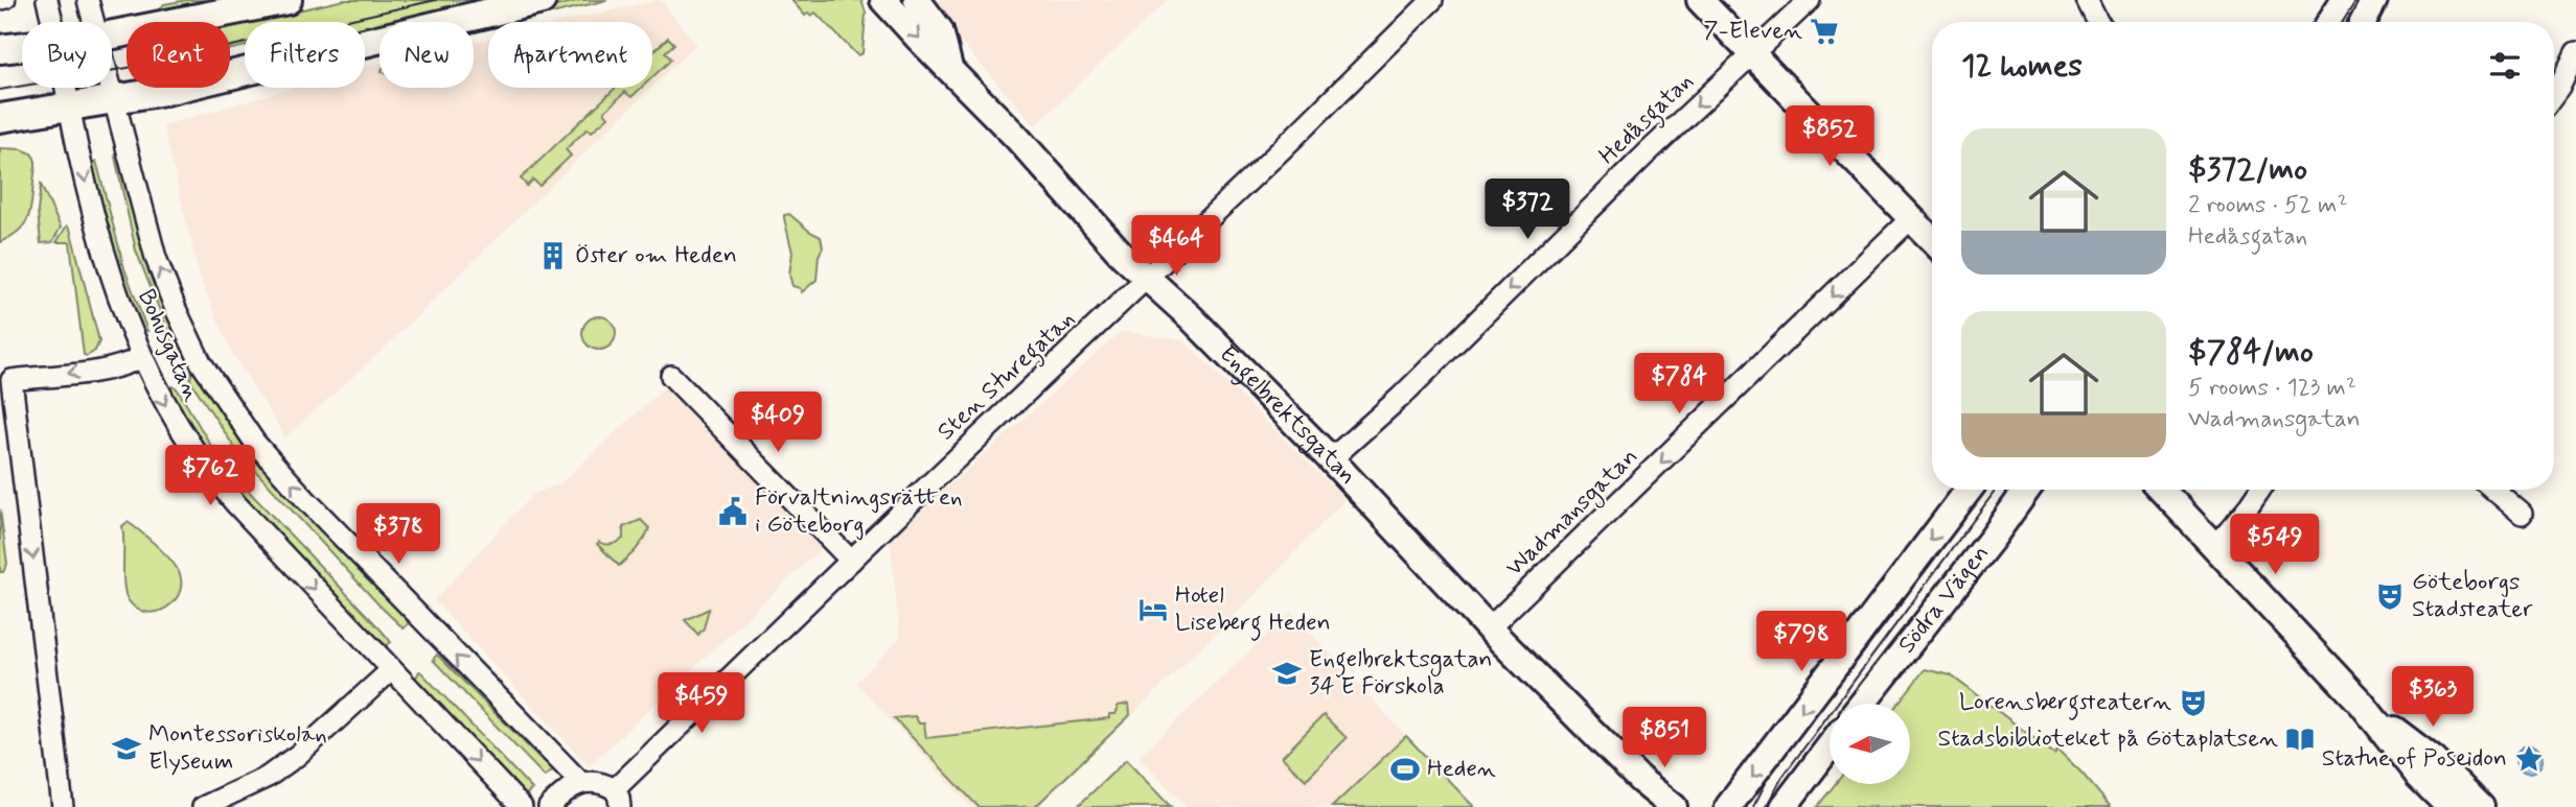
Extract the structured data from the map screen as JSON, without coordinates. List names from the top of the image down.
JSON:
{
  "streets": {
    "street": [
      "Hedåsgatan",
      "Bohusgatan",
      "Sten Sturegatan",
      "Engelbrektsgatan",
      "Wadmansgatan",
      "Södra Vägen"
    ]
  },
  "crossings": [
    ["Hedåsgatan", "Engelbrektsgatan"],
    ["Bohusgatan", "Sten Sturegatan"],
    ["Sten Sturegatan", "Engelbrektsgatan"],
    ["Engelbrektsgatan", "Wadmansgatan"]
  ],
  "one_way": ["Hedåsgatan", "Wadmansgatan"],
  "places": {
    "supermarket": ["7-Eleven"],
    "building": ["Öster om Heden"],
    "public building": ["Förvaltningsrätten i Göteborg"],
    "theatre": ["Göteborgs Stadsteater", "Lorensbergsteatern"],
    "hotel": ["Hotel Liseberg Heden"],
    "school or university": ["Engelbrektsgatan 34 E Förskola", "Montessoriskolan Elyseum"],
    "library": ["Stadsbiblioteket på Götaplatsen"],
    "place": ["Statue of Poseidon"],
    "sports": ["Heden"]
  },
  "north": "left",
  "page": {
    "chip": [
      "Buy",
      "Rent",
      "Filters",
      "New",
      "Apartment"
    ],
    "heading": "12 homes",
    "price": [
      "$852",
      "$372",
      "$464",
      "$784",
      "$409",
      "$762",
      "$378",
      "$549",
      "$798",
      "$363",
      "$459",
      "$851"
    ],
    "list": [
      {
        "name": "$372/mo",
        "note": "2 rooms · 52 m² · Hedåsgatan"
      },
      {
        "name": "$784/mo",
        "note": "5 rooms · 123 m² · Wadmansgatan"
      }
    ]
  }
}
